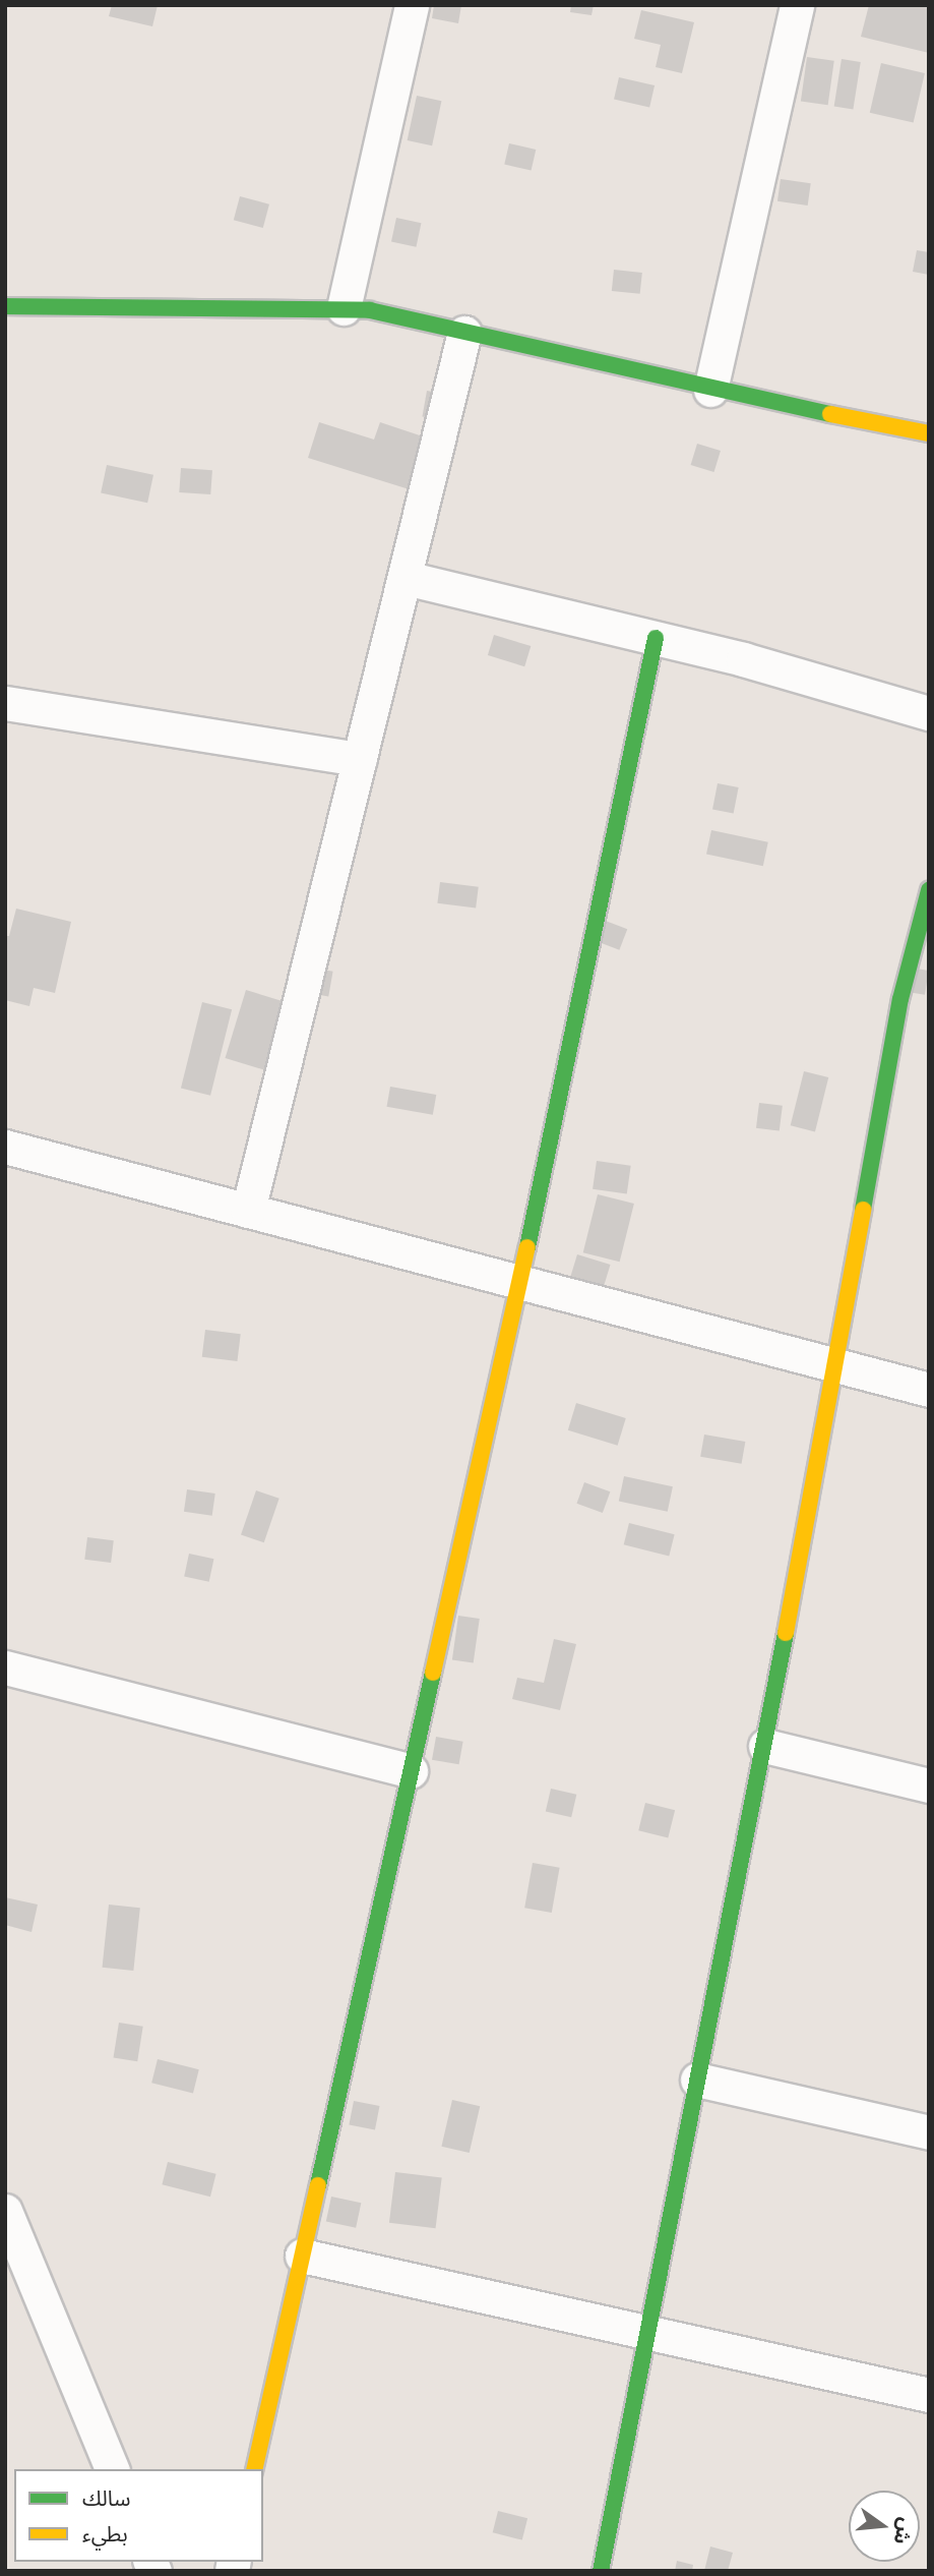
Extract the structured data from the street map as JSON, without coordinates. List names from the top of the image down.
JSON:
{
  "legend": ["سالك", "بطيء"],
  "north": "right"
}
